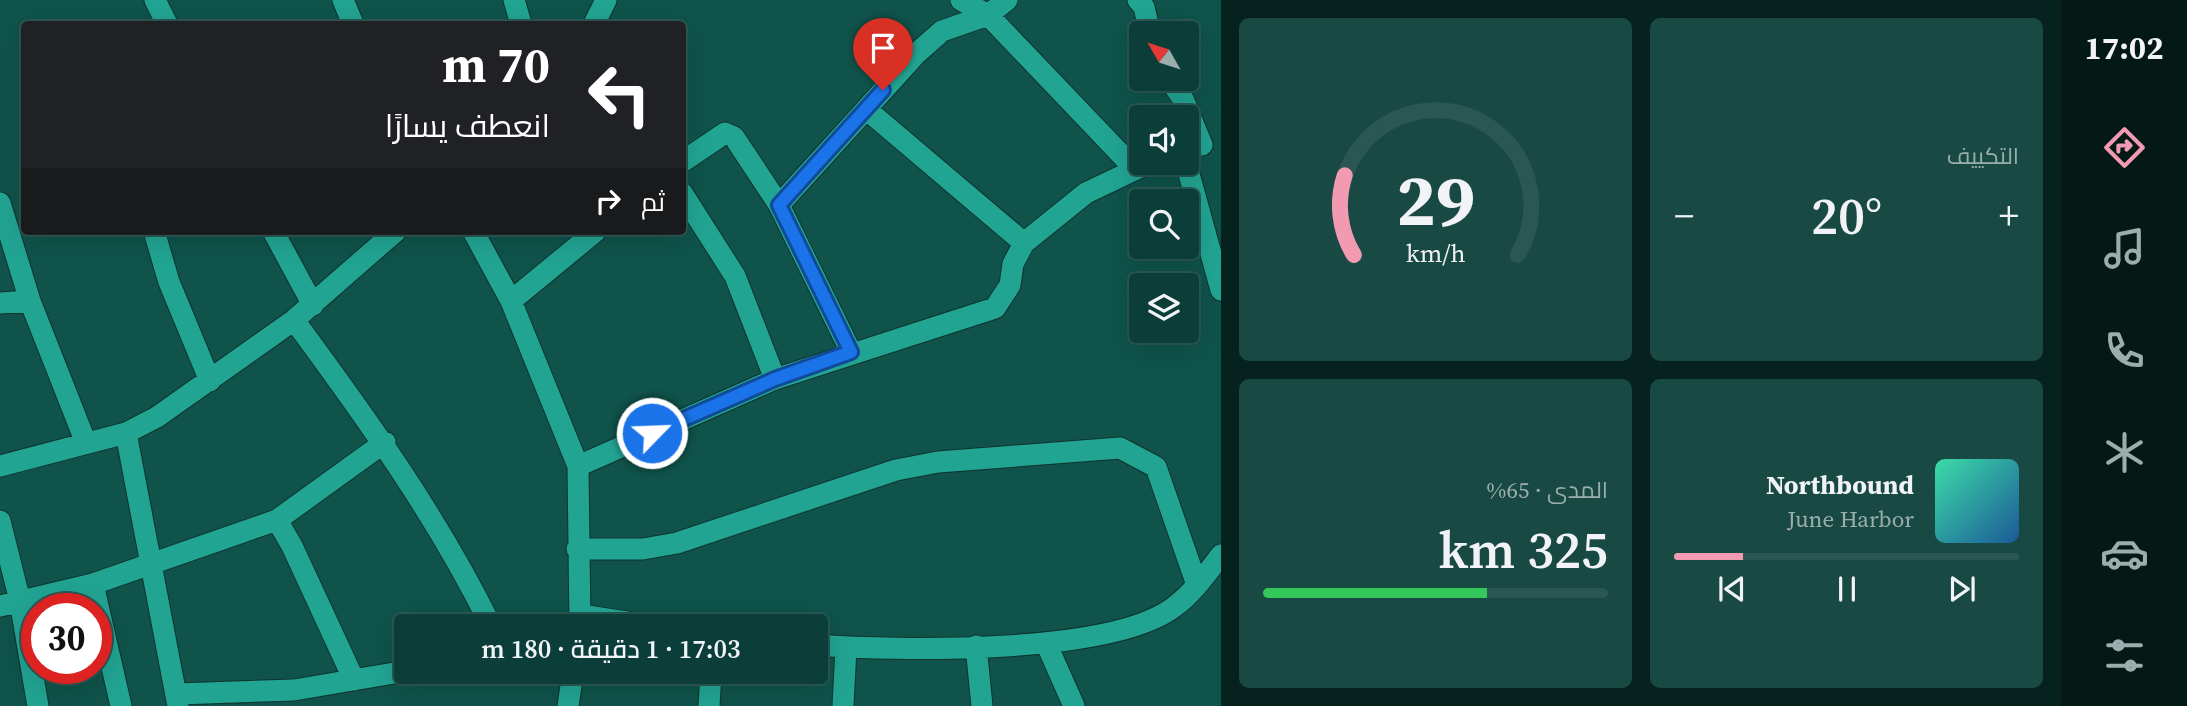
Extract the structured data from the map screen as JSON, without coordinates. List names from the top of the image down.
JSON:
{
  "north": "top left",
  "page": {
    "tabs": "17:02",
    "tile": [
      "التكييف",
      ["المدى · 65%", "325 km"]
    ],
    "turn": ["70 m", "انعطف يسارًا"],
    "then": "ثم",
    "heat": ["−", "20°", "+"],
    "song": ["Northbound", "June Harbor"],
    "limit": "30",
    "trip": "17:03 · 1 دقيقة · 180 m",
    "gauge": ["29", "km/h"]
  }
}
